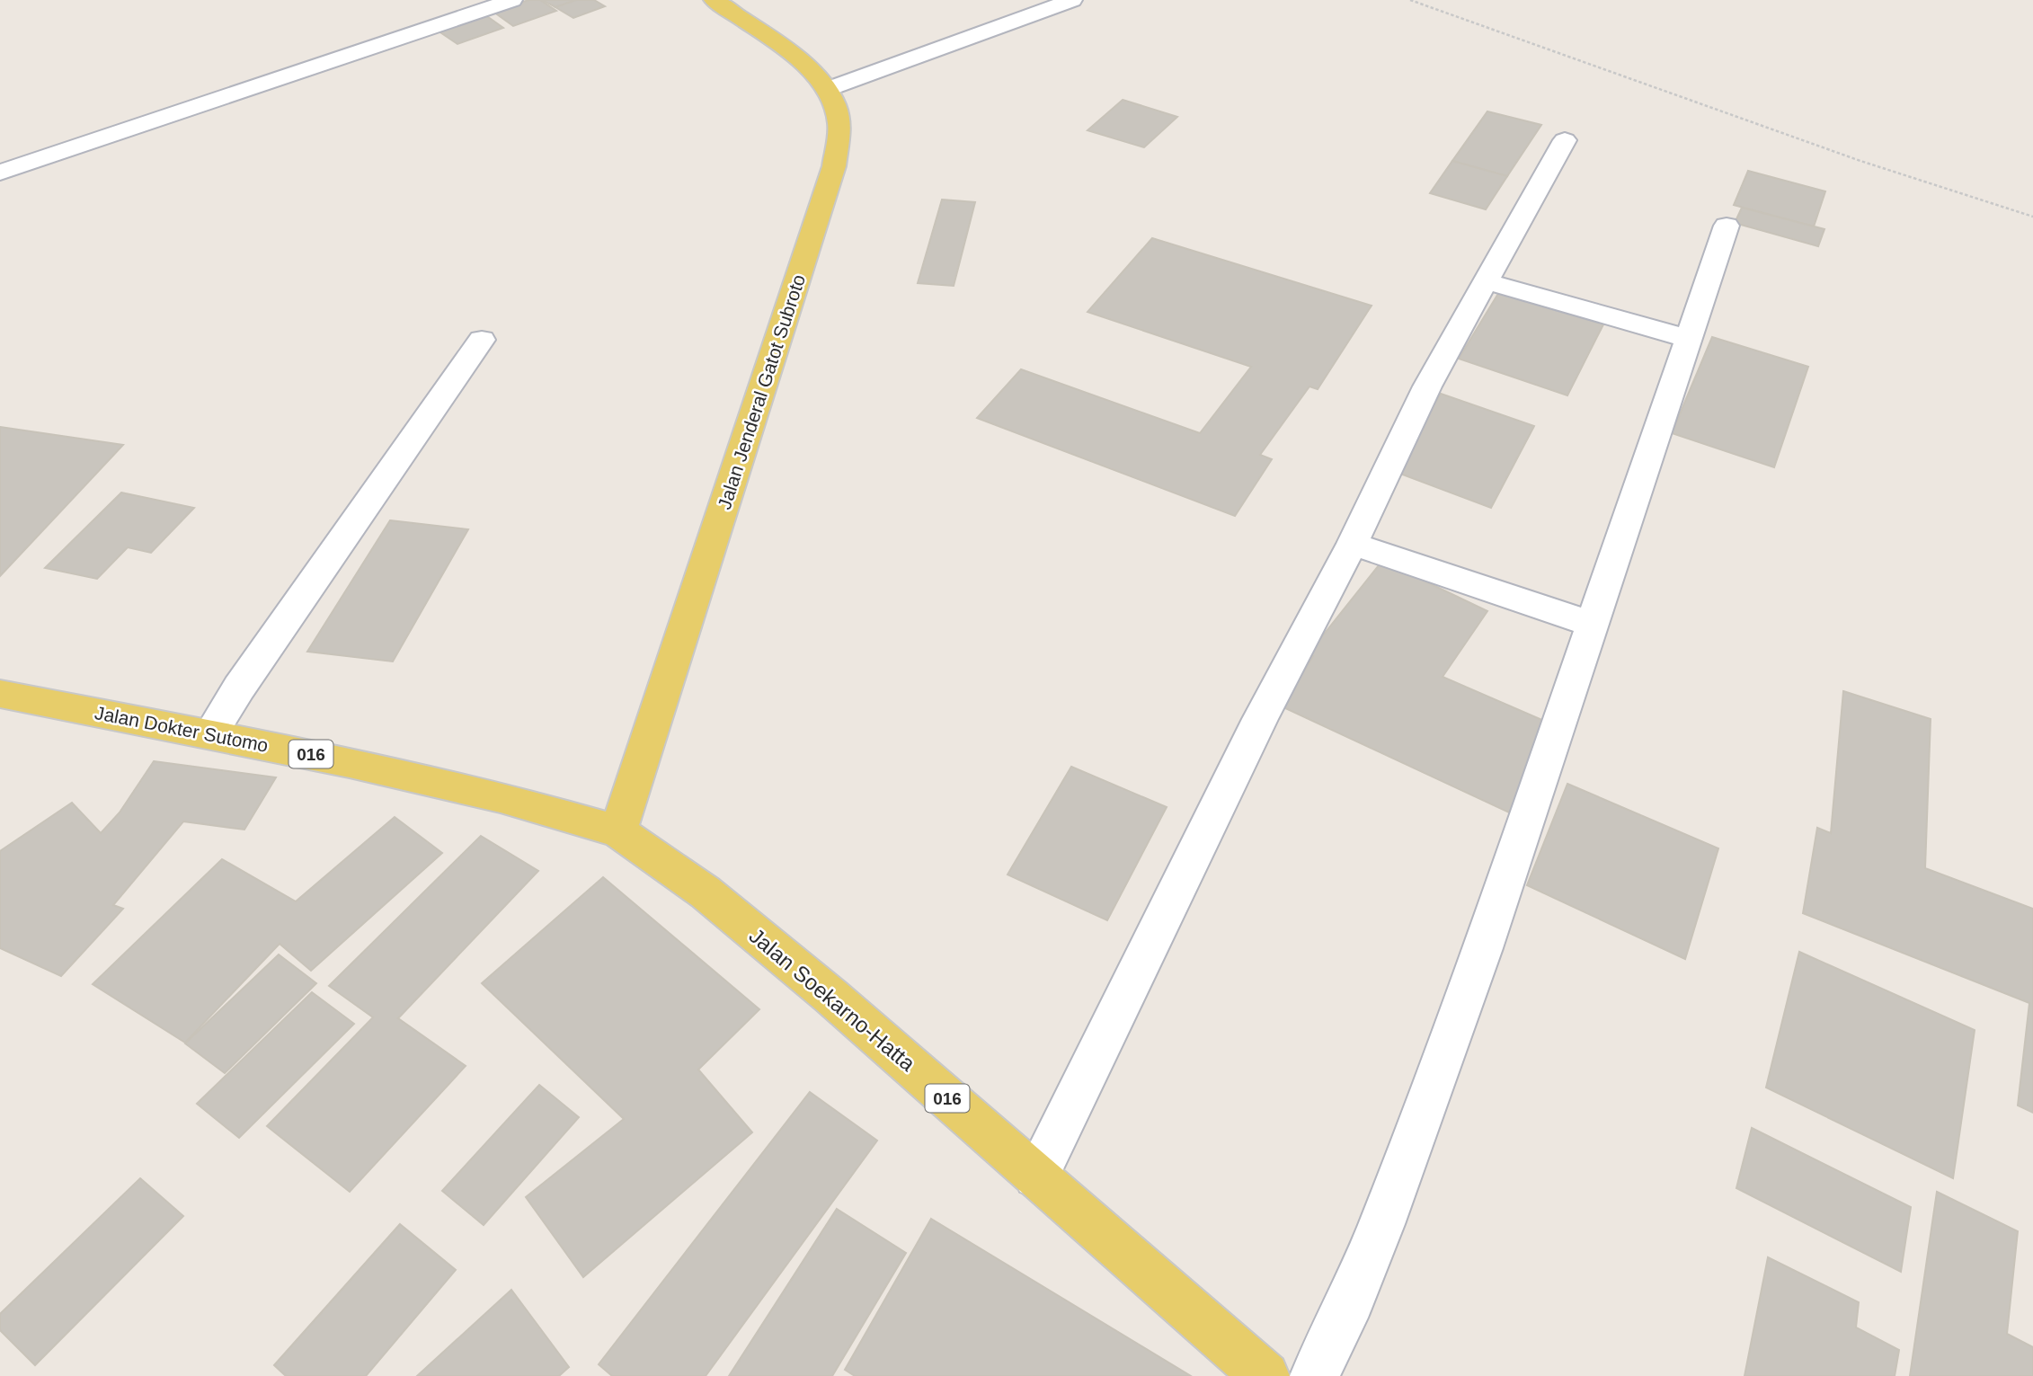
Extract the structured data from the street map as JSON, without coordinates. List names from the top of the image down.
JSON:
{
  "streets": {
    "main road": [
      "Jalan Jenderal Gatot Subroto",
      "Jalan Dokter Sutomo",
      "016",
      "Jalan Soekarno-Hatta"
    ]
  },
  "crossings": [
    ["Jalan Jenderal Gatot Subroto", "Jalan Dokter Sutomo"],
    ["Jalan Jenderal Gatot Subroto", "Jalan Soekarno-Hatta"],
    ["Jalan Dokter Sutomo", "Jalan Soekarno-Hatta"]
  ]
}
